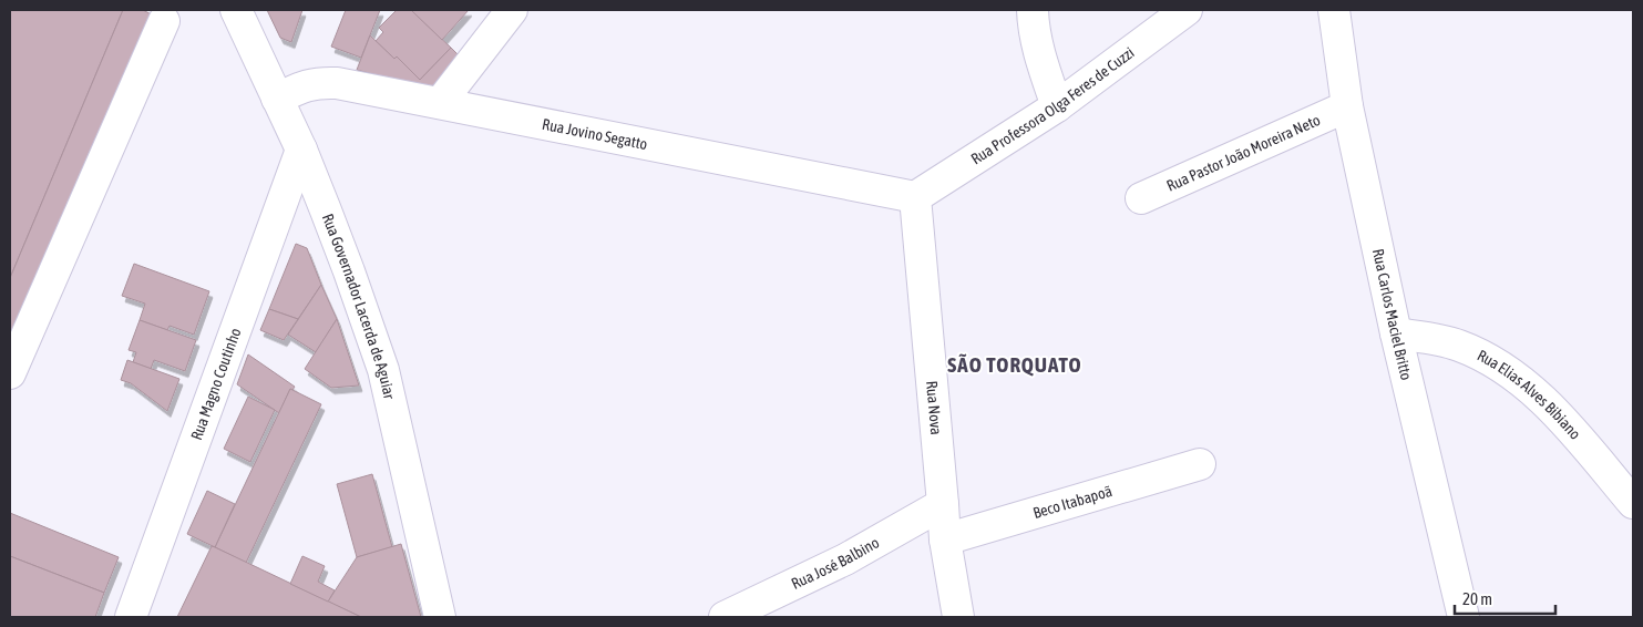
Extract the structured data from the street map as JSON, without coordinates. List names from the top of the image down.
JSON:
{
  "streets": {
    "street": [
      "Rua Professora Olga Feres de Cuzzi",
      "Rua Jovino Segatto",
      "Rua Pastor João Moreira Neto",
      "Rua Governador Lacerda de Aguiar",
      "Rua Carlos Maciel Britto",
      "Rua Magno Coutinho",
      "Rua Elias Alves Bibiano",
      "Rua Nova",
      "Beco Itabapoã",
      "Rua José Balbino"
    ]
  },
  "crossings": [
    ["Rua Professora Olga Feres de Cuzzi", "Rua Jovino Segatto"],
    ["Rua Professora Olga Feres de Cuzzi", "Rua Nova"],
    ["Rua Jovino Segatto", "Rua Governador Lacerda de Aguiar"],
    ["Rua Jovino Segatto", "Rua Nova"],
    ["Rua Pastor João Moreira Neto", "Rua Carlos Maciel Britto"],
    ["Rua Governador Lacerda de Aguiar", "Rua Magno Coutinho"],
    ["Rua Carlos Maciel Britto", "Rua Elias Alves Bibiano"],
    ["Rua Nova", "Beco Itabapoã"],
    ["Rua Nova", "Rua José Balbino"]
  ],
  "districts": ["SÃO TORQUATO"],
  "scale_bar": "20 m"
}
